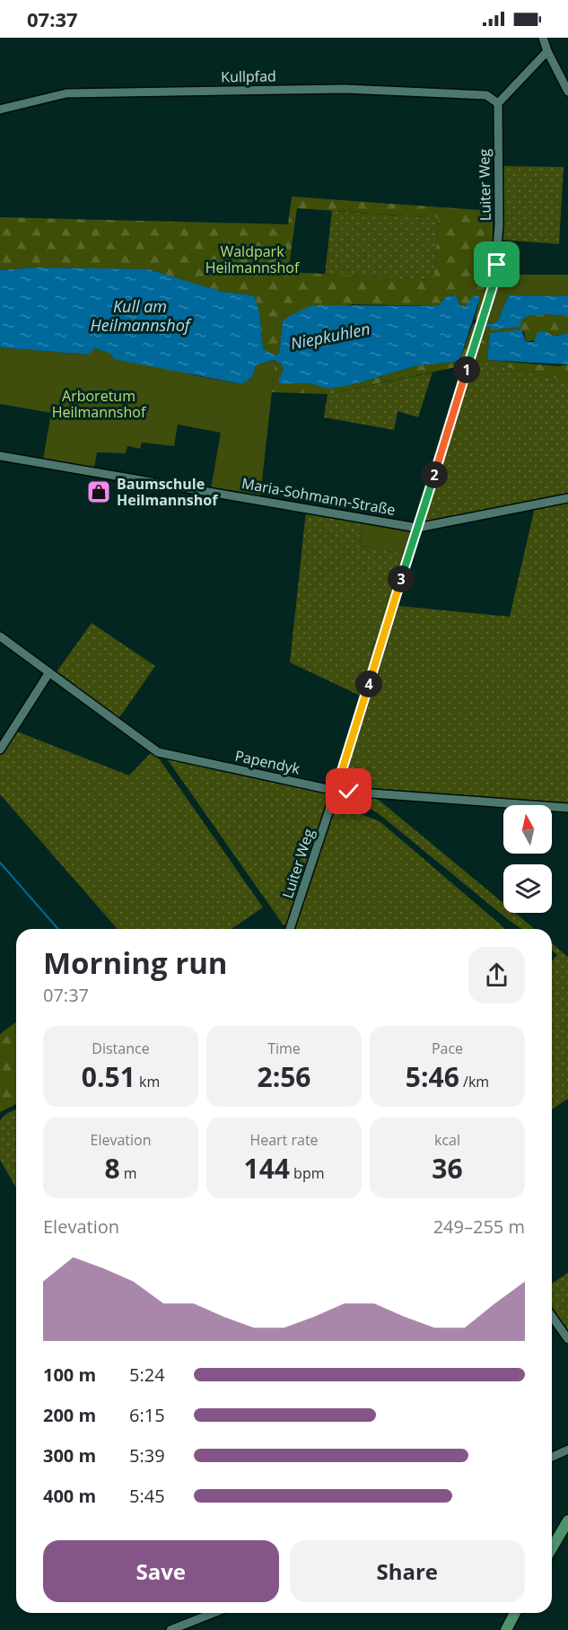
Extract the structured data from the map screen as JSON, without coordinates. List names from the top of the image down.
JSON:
{
  "streets": {
    "street": [
      "Kullpfad",
      "Luiter Weg",
      "Maria-Sohmann-Straße",
      "Papendyk"
    ]
  },
  "crossings": [
    ["Kullpfad", "Luiter Weg"],
    ["Luiter Weg", "Maria-Sohmann-Straße"],
    ["Luiter Weg", "Papendyk"]
  ],
  "water": ["Kull am Heilmannshof", "Niepkuhlen"],
  "parks": ["Waldpark Heilmannshof", "Arboretum Heilmannshof"],
  "places": {
    "shop": ["Baumschule Heilmannshof"]
  },
  "north": "top",
  "page": {
    "status": "07:37",
    "pins": [
      "1",
      "2",
      "3",
      "4"
    ],
    "heading": ["Morning run", "07:37"],
    "stats": [
      ["Distance", "0.51 km"],
      ["Time", "2:56"],
      ["Pace", "5:46 /km"],
      ["Elevation", "8 m"],
      ["Heart rate", "144 bpm"],
      ["kcal", "36"]
    ],
    "chart": ["Elevation", "249–255 m"],
    "list": [
      {
        "name": "100 m",
        "note": "5:24"
      },
      {
        "name": "200 m",
        "note": "6:15"
      },
      {
        "name": "300 m",
        "note": "5:39"
      },
      {
        "name": "400 m",
        "note": "5:45"
      }
    ],
    "buttons": ["Save", "Share"]
  }
}
